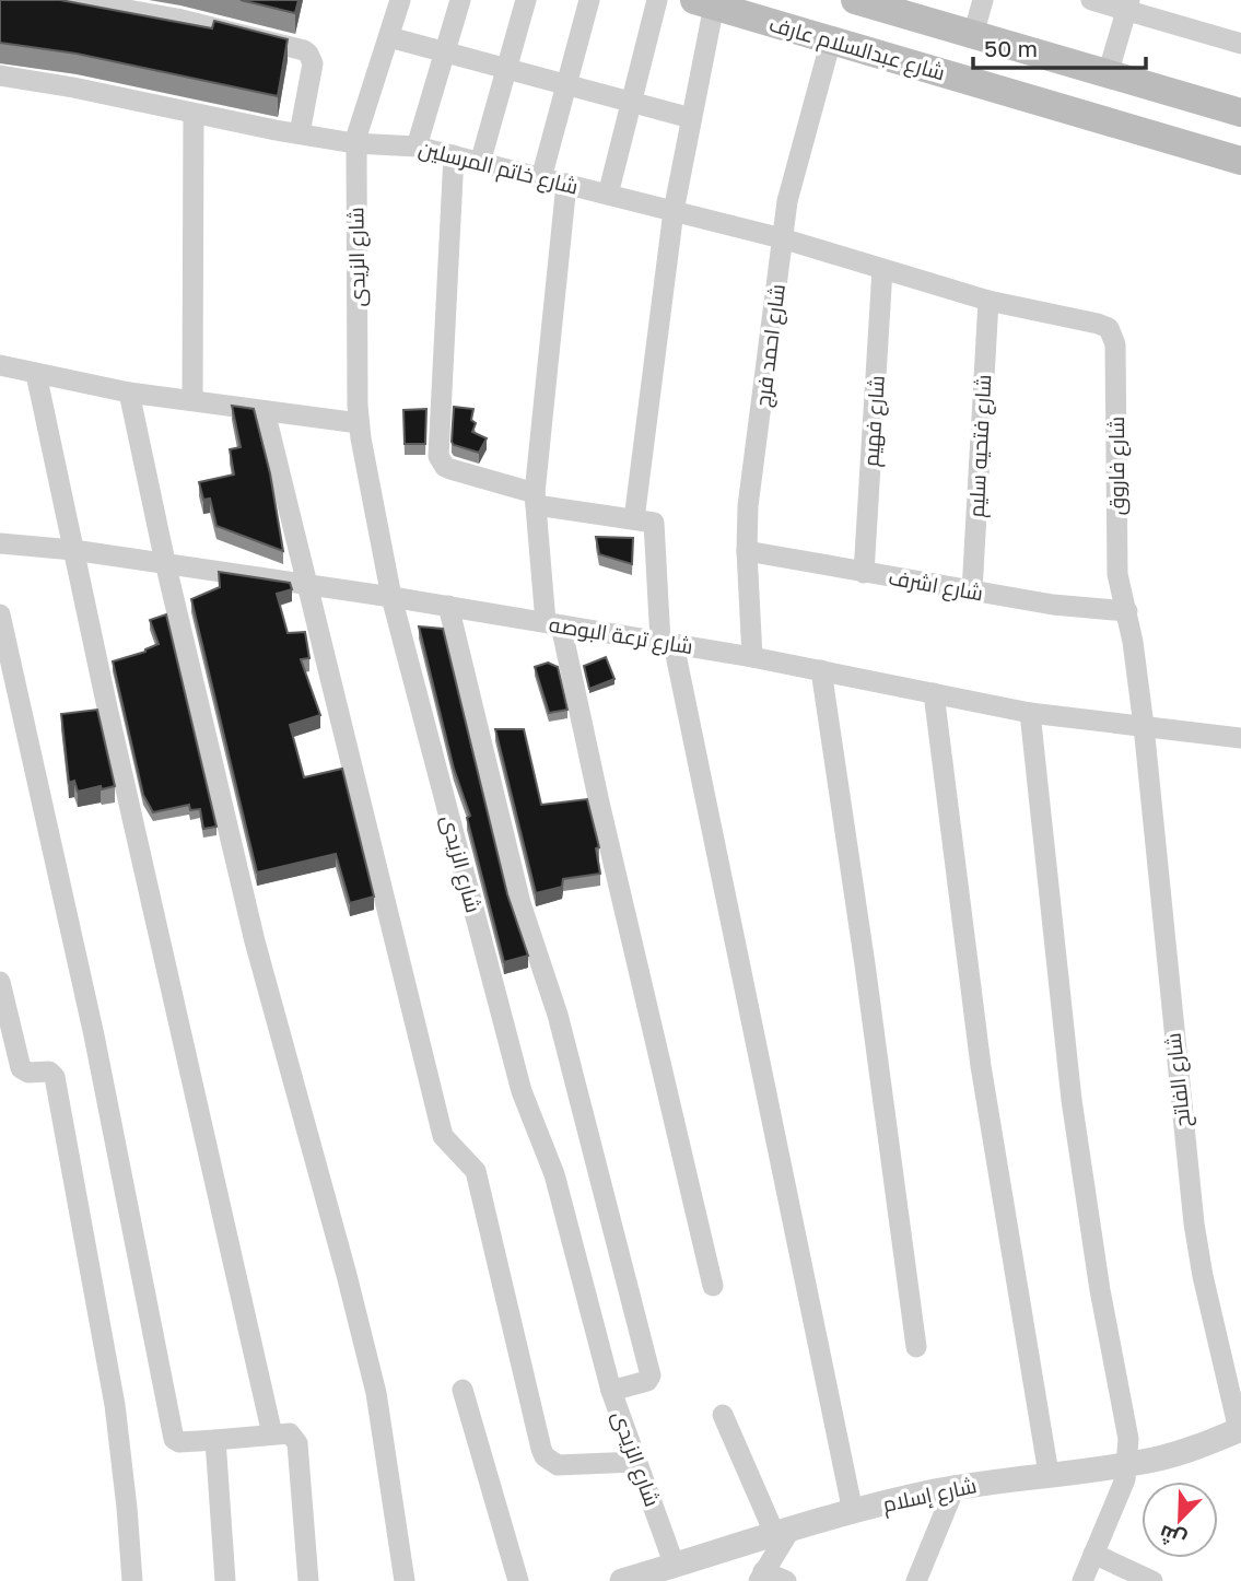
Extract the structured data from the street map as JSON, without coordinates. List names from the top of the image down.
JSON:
{
  "streets": {
    "main road": ["شارع عبدالسلام عارف"],
    "street": [
      "شارع خاتم المرسلين",
      "شارع الزيدى",
      "شارع احمد فرج",
      "شارع فهيم",
      "شارع فتحيه سليم",
      "شارع فاروق",
      "شارع اشرف",
      "شارع ترعة البوصه",
      "شارع الفاتح",
      "شارع إسلام"
    ]
  },
  "crossings": [
    ["شارع عبدالسلام عارف", "شارع احمد فرج"],
    ["شارع خاتم المرسلين", "شارع الزيدى"],
    ["شارع خاتم المرسلين", "شارع احمد فرج"],
    ["شارع خاتم المرسلين", "شارع فهيم"],
    ["شارع خاتم المرسلين", "شارع فتحيه سليم"],
    ["شارع خاتم المرسلين", "شارع فاروق"],
    ["شارع الزيدى", "شارع ترعة البوصه"],
    ["شارع الزيدى", "شارع إسلام"],
    ["شارع احمد فرج", "شارع اشرف"],
    ["شارع احمد فرج", "شارع ترعة البوصه"],
    ["شارع فهيم", "شارع اشرف"],
    ["شارع فتحيه سليم", "شارع فاروق"],
    ["شارع فتحيه سليم", "شارع اشرف"],
    ["شارع فاروق", "شارع اشرف"],
    ["شارع فاروق", "شارع ترعة البوصه"],
    ["شارع فاروق", "شارع الفاتح"],
    ["شارع ترعة البوصه", "شارع الفاتح"],
    ["شارع الفاتح", "شارع إسلام"]
  ],
  "scale_bar": "50 m",
  "north": "bottom left"
}
